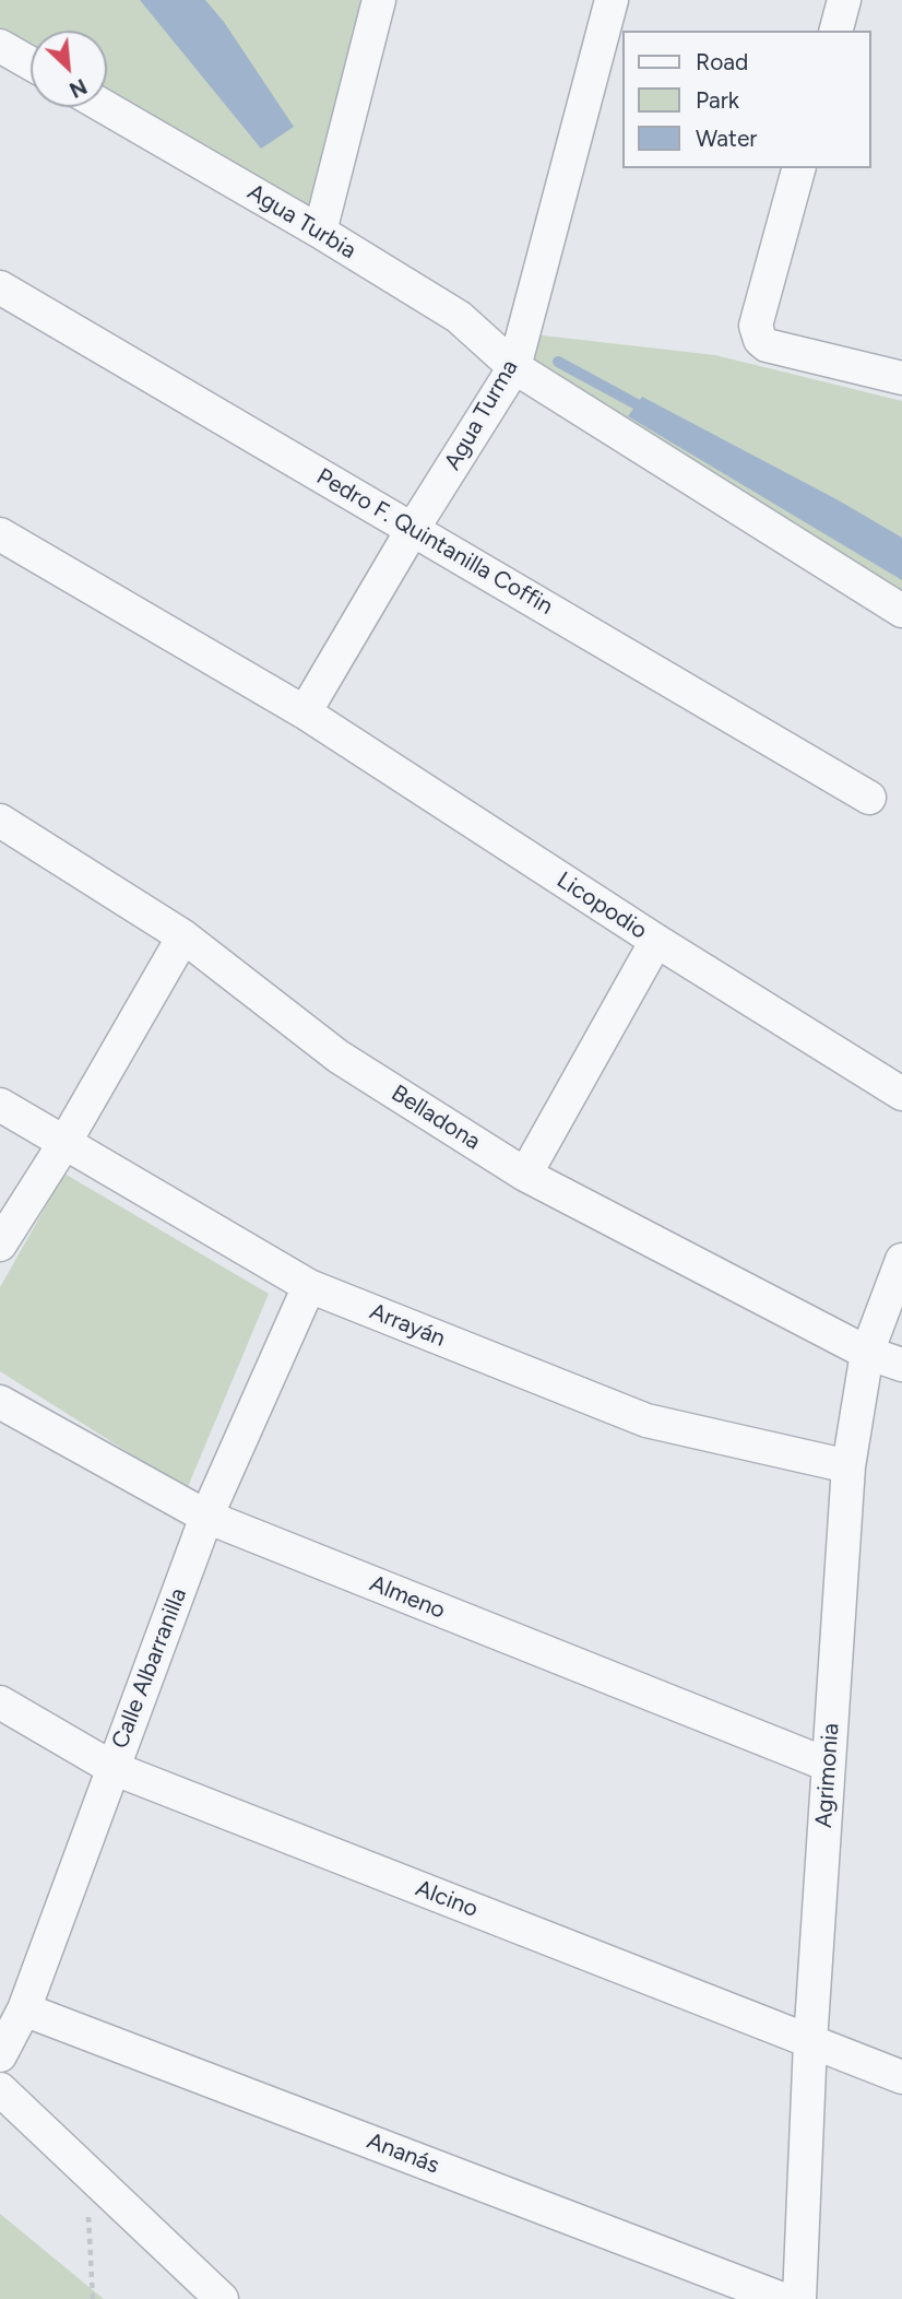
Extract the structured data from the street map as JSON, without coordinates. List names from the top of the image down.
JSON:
{
  "streets": {
    "street": [
      "Agua Turbia",
      "Agua Turma",
      "Pedro F. Quintanilla Coffin",
      "Licopodio",
      "Belladona",
      "Arrayán",
      "Almeno",
      "Calle Albarranilla",
      "Agrimonia",
      "Alcino",
      "Ananás"
    ]
  },
  "crossings": [
    ["Agua Turbia", "Agua Turma"],
    ["Agua Turma", "Pedro F. Quintanilla Coffin"],
    ["Agua Turma", "Licopodio"],
    ["Belladona", "Agrimonia"],
    ["Arrayán", "Calle Albarranilla"],
    ["Arrayán", "Agrimonia"],
    ["Almeno", "Calle Albarranilla"],
    ["Almeno", "Agrimonia"],
    ["Calle Albarranilla", "Alcino"],
    ["Calle Albarranilla", "Ananás"],
    ["Agrimonia", "Alcino"]
  ],
  "legend": ["Road", "Park", "Water"],
  "north": "bottom right"
}
